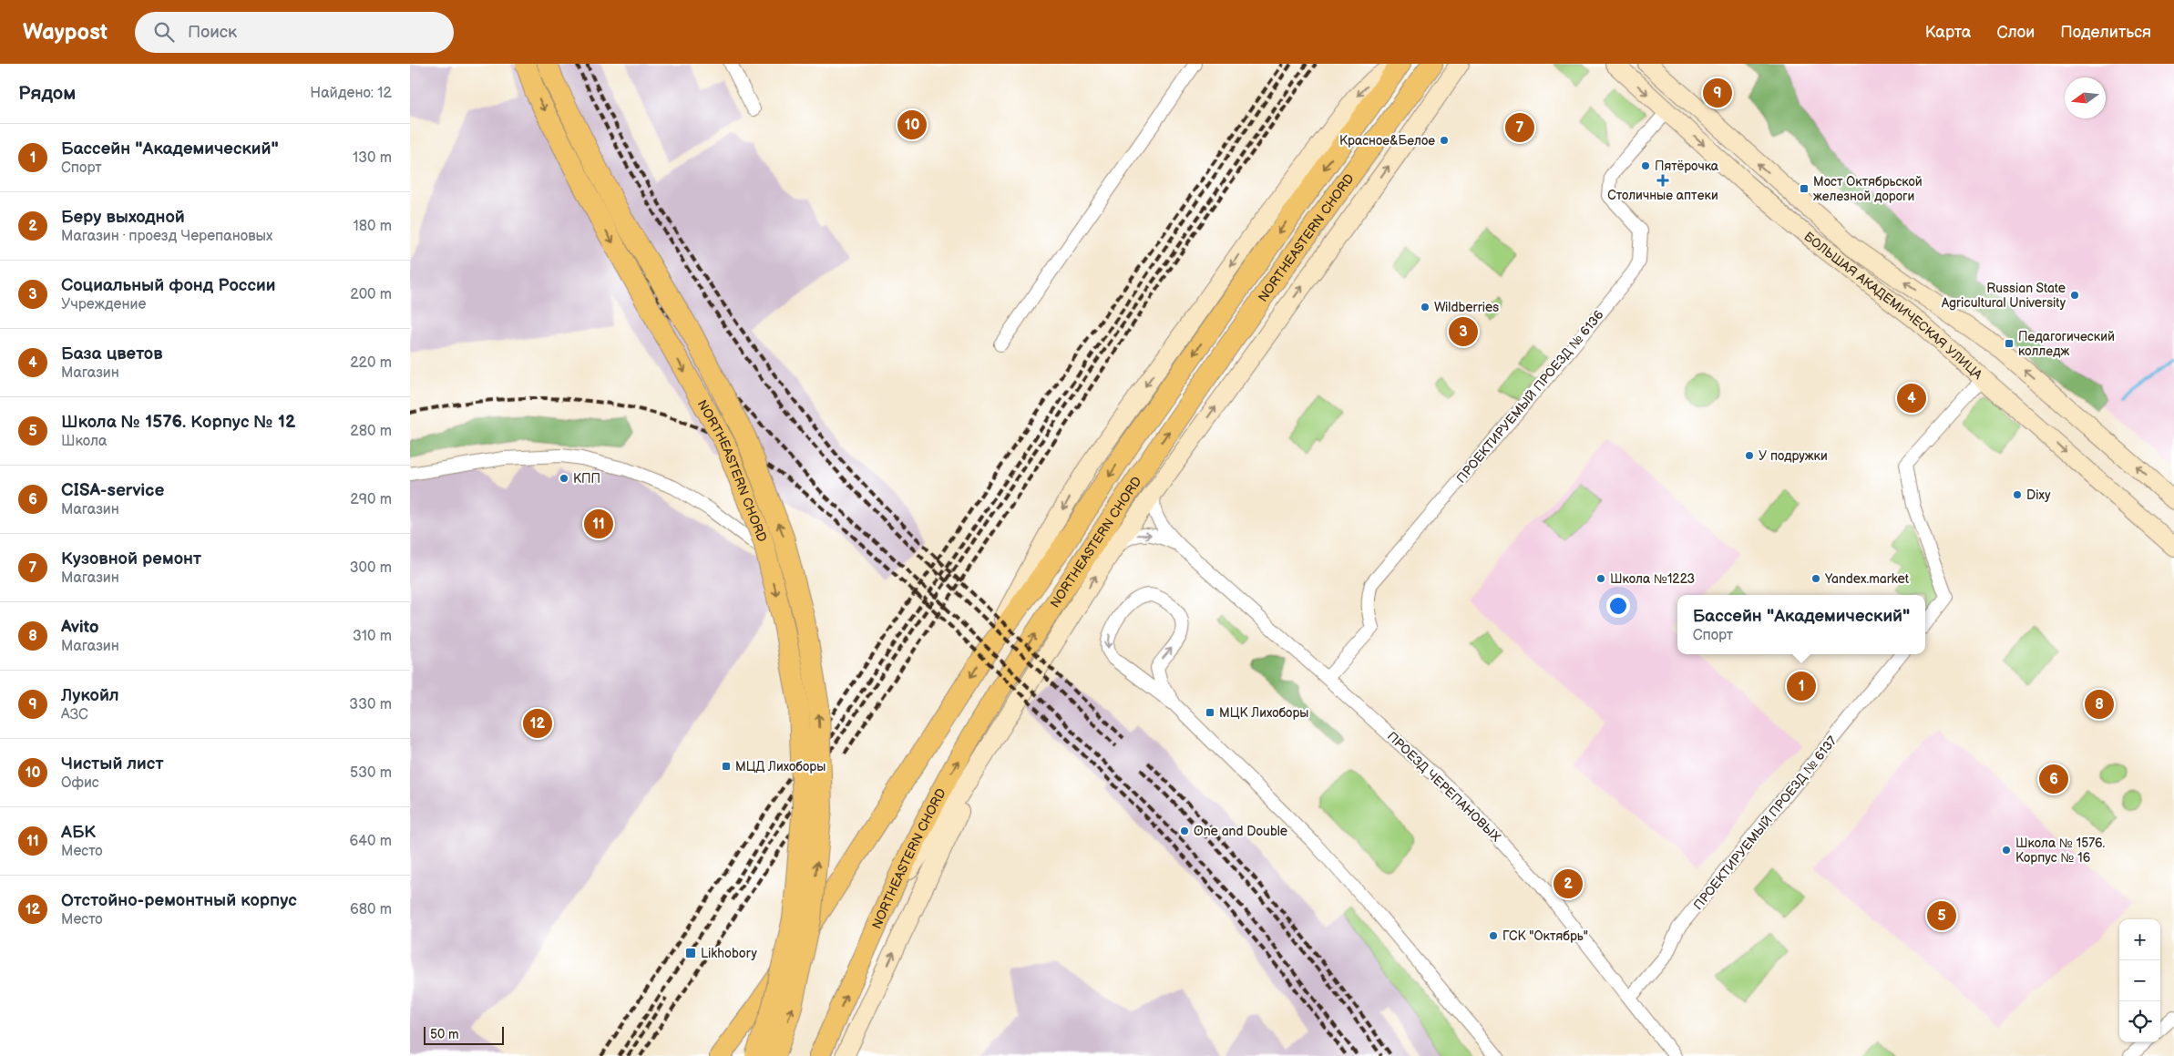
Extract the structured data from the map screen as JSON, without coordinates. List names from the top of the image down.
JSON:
{
  "streets": {
    "main road": ["NORTHEASTERN CHORD", "БОЛЬШАЯ АКАДЕМИЧЕСКАЯ УЛИЦА"],
    "street": ["ПРОЕКТИРУЕМЫЙ ПРОЕЗД № 6136", "ПРОЕЗД ЧЕРЕПАНОВЫХ", "ПРОЕКТИРУЕМЫЙ ПРОЕЗД № 6137"]
  },
  "crossings": [
    ["БОЛЬШАЯ АКАДЕМИЧЕСКАЯ УЛИЦА", "ПРОЕКТИРУЕМЫЙ ПРОЕЗД № 6136"],
    ["ПРОЕКТИРУЕМЫЙ ПРОЕЗД № 6136", "ПРОЕЗД ЧЕРЕПАНОВЫХ"],
    ["ПРОЕЗД ЧЕРЕПАНОВЫХ", "ПРОЕКТИРУЕМЫЙ ПРОЕЗД № 6137"]
  ],
  "places": {
    "other": [
      "Красное&Белое",
      "Пятёрочка",
      "Russian State Agricultural University",
      "Wildberries",
      "У подружки",
      "КПП",
      "Dixy",
      "Школа №1223",
      "Yandex.market",
      "One and Double",
      "Школа № 1576. Корпус № 16",
      "ГСК \"Октябрь\""
    ],
    "health": ["Столичные аптеки"],
    "transit": [
      "Мост Октябрьской железной дороги",
      "Педагогический колледж",
      "МЦК Лихоборы",
      "МЦД Лихоборы",
      "Likhobory"
    ]
  },
  "scale_bar": "50 m",
  "north": "left",
  "page": {
    "header": "Waypost",
    "search": "Поиск",
    "nav": ["Карта", "Слои", "Поделиться"],
    "heading": ["Рядом", "Найдено: 12"],
    "pins": [
      "9",
      "10",
      "7",
      "3",
      "4",
      "11",
      "1",
      "8",
      "12",
      "6",
      "2",
      "5"
    ],
    "list": [
      {
        "mark": "1",
        "name": "Бассейн \"Академический\"",
        "note": "Спорт",
        "value": "130 m"
      },
      {
        "mark": "2",
        "name": "Беру выходной",
        "note": "Магазин · проезд Черепановых",
        "value": "180 m"
      },
      {
        "mark": "3",
        "name": "Социальный фонд России",
        "note": "Учреждение",
        "value": "200 m"
      },
      {
        "mark": "4",
        "name": "База цветов",
        "note": "Магазин",
        "value": "220 m"
      },
      {
        "mark": "5",
        "name": "Школа № 1576. Корпус № 12",
        "note": "Школа",
        "value": "280 m"
      },
      {
        "mark": "6",
        "name": "CISA-service",
        "note": "Магазин",
        "value": "290 m"
      },
      {
        "mark": "7",
        "name": "Кузовной ремонт",
        "note": "Магазин",
        "value": "300 m"
      },
      {
        "mark": "8",
        "name": "Avito",
        "note": "Магазин",
        "value": "310 m"
      },
      {
        "mark": "9",
        "name": "Лукойл",
        "note": "АЗС",
        "value": "330 m"
      },
      {
        "mark": "10",
        "name": "Чистый лист",
        "note": "Офис",
        "value": "530 m"
      },
      {
        "mark": "11",
        "name": "АБК",
        "note": "Место",
        "value": "640 m"
      },
      {
        "mark": "12",
        "name": "Отстойно-ремонтный корпус",
        "note": "Место",
        "value": "680 m"
      }
    ],
    "popup": ["Бассейн \"Академический\"", "Спорт"],
    "map_buttons": ["+", "−"],
    "scale": "50 m"
  }
}
